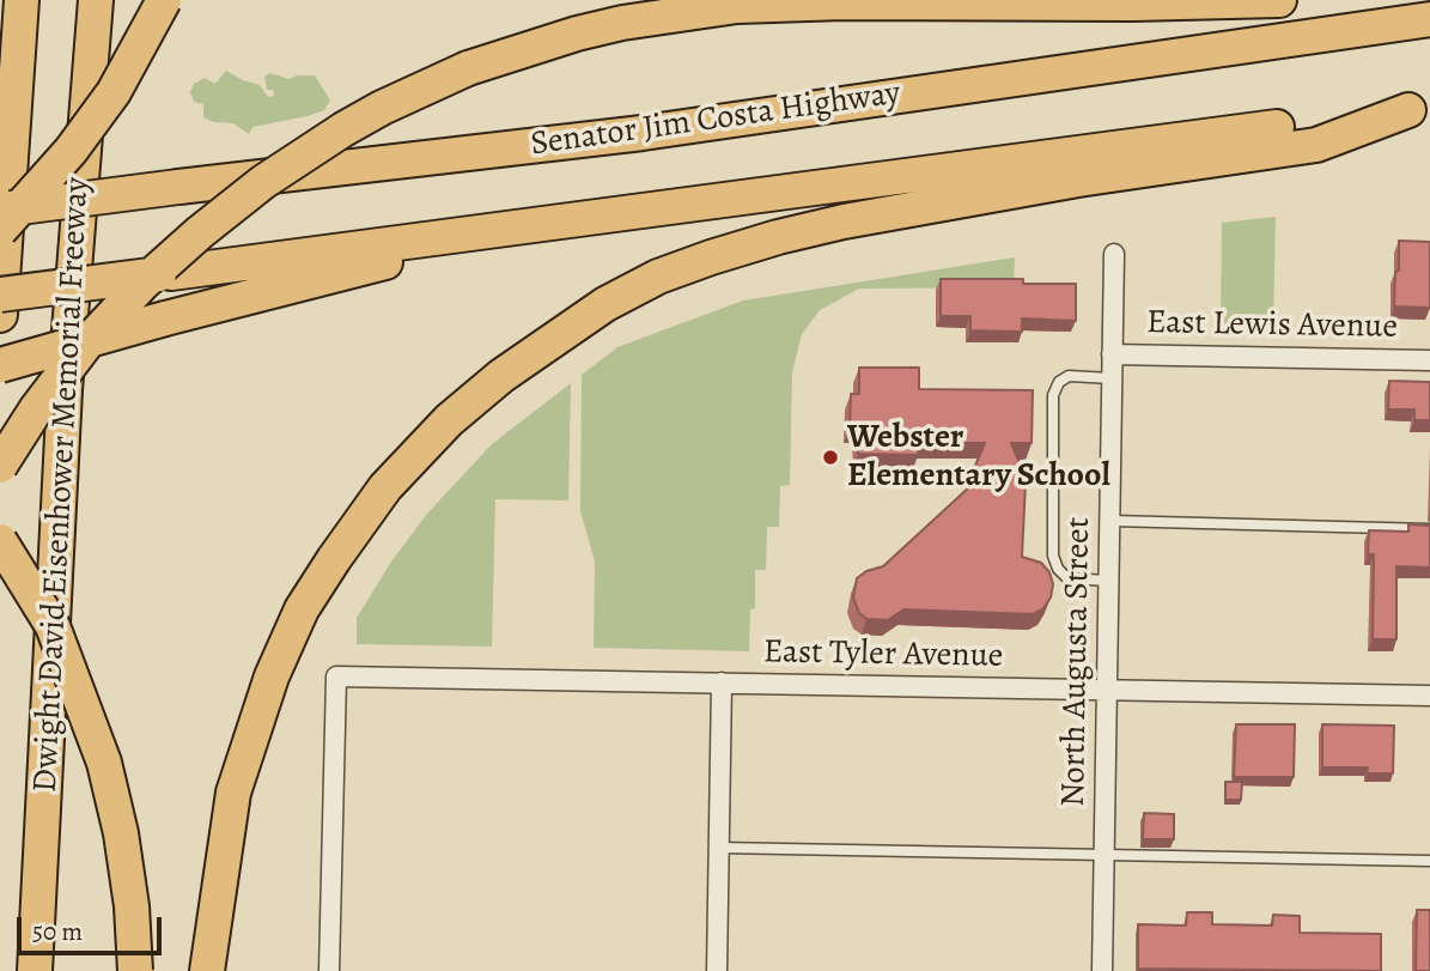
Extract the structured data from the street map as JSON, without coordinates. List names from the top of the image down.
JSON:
{
  "streets": {
    "highway": ["Senator Jim Costa Highway", "Dwight David Eisenhower Memorial Freeway"],
    "street": ["East Lewis Avenue", "East Tyler Avenue", "North Augusta Street"]
  },
  "crossings": [
    ["East Lewis Avenue", "North Augusta Street"],
    ["East Tyler Avenue", "North Augusta Street"]
  ],
  "places": ["Webster Elementary School"],
  "scale_bar": "50 m"
}
